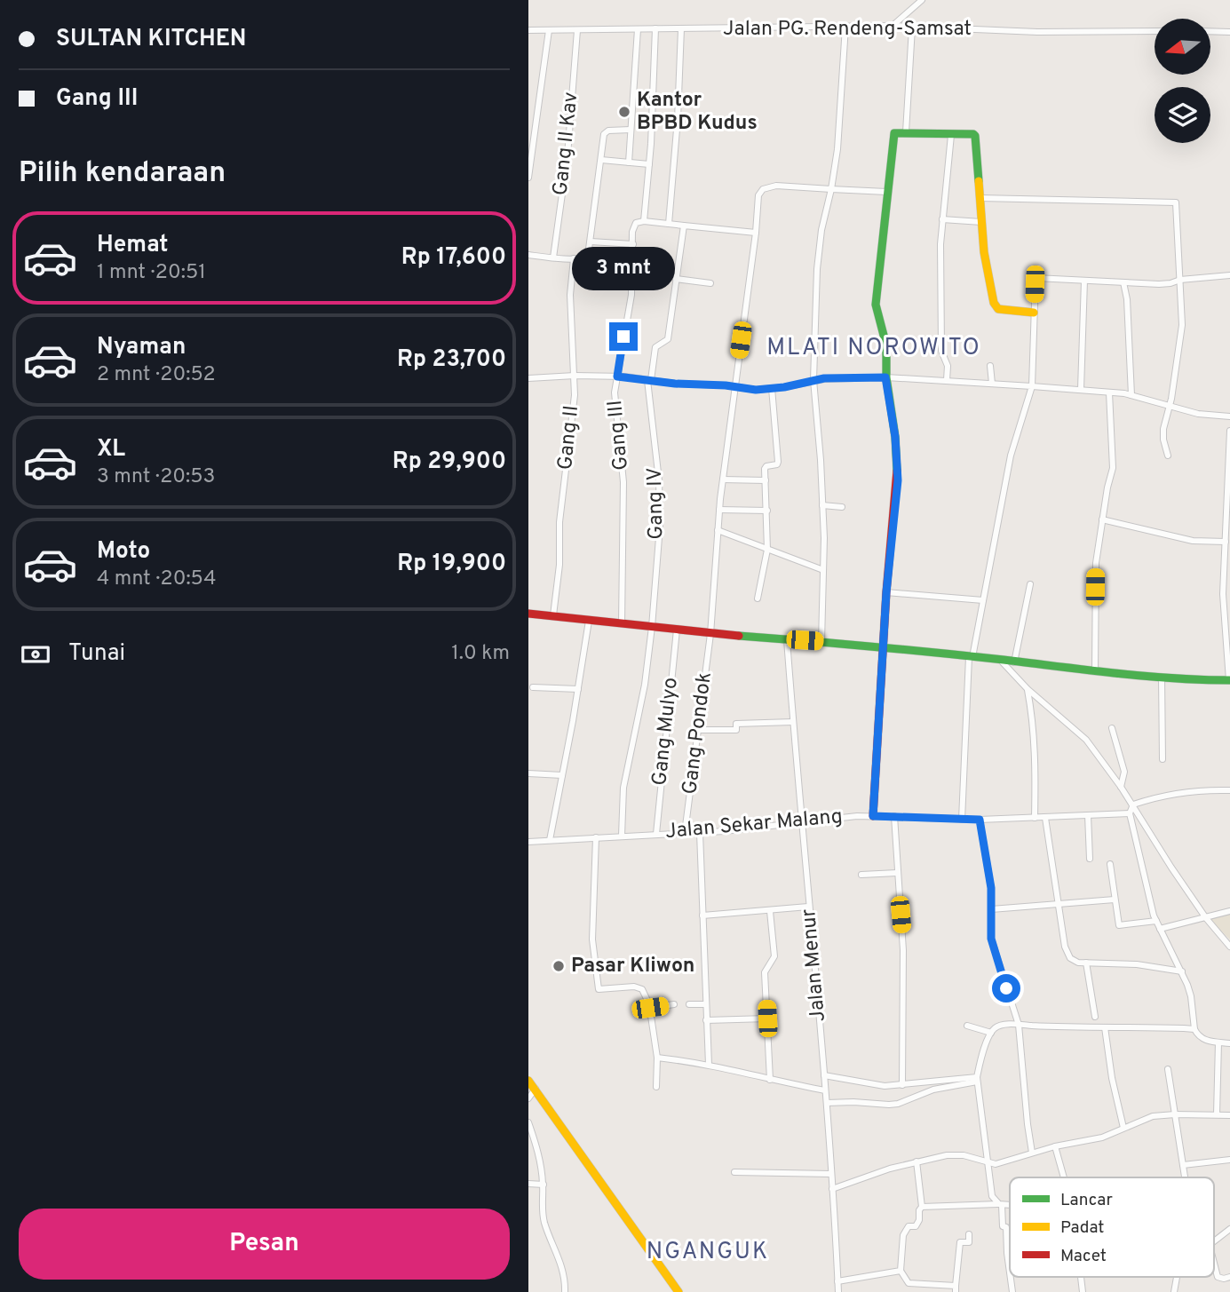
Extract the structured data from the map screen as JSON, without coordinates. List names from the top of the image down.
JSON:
{
  "streets": {
    "street": [
      "Jalan PG. Rendeng-Samsat",
      "Gang II Kav",
      "Gang III",
      "Gang II",
      "Gang IV",
      "Gang Mulyo",
      "Gang Pondok",
      "Jalan Sekar Malang",
      "Jalan Menur"
    ]
  },
  "crossings": [
    ["Jalan PG. Rendeng-Samsat", "Gang II Kav"],
    ["Gang IV", "Jalan Sekar Malang"],
    ["Gang Mulyo", "Jalan Sekar Malang"],
    ["Gang Pondok", "Jalan Sekar Malang"],
    ["Jalan Sekar Malang", "Jalan Menur"]
  ],
  "districts": ["MLATI NOROWITO", "NGANGUK"],
  "places": ["Kantor BPBD Kudus", "Pasar Kliwon"],
  "legend": ["Lancar", "Padat", "Macet"],
  "north": "left",
  "page": {
    "banner": ["SULTAN KITCHEN", "Gang III"],
    "heading": "Pilih kendaraan",
    "list": [
      {
        "name": "Hemat",
        "note": "1 mnt · 20:51",
        "value": "Rp 17,600"
      },
      {
        "name": "Nyaman",
        "note": "2 mnt · 20:52",
        "value": "Rp 23,700"
      },
      {
        "name": "XL",
        "note": "3 mnt · 20:53",
        "value": "Rp 29,900"
      },
      {
        "name": "Moto",
        "note": "4 mnt · 20:54",
        "value": "Rp 19,900"
      }
    ],
    "bubble": "3 mnt",
    "pay": ["Tunai", "1.0 km"],
    "buttons": "Pesan"
  }
}
